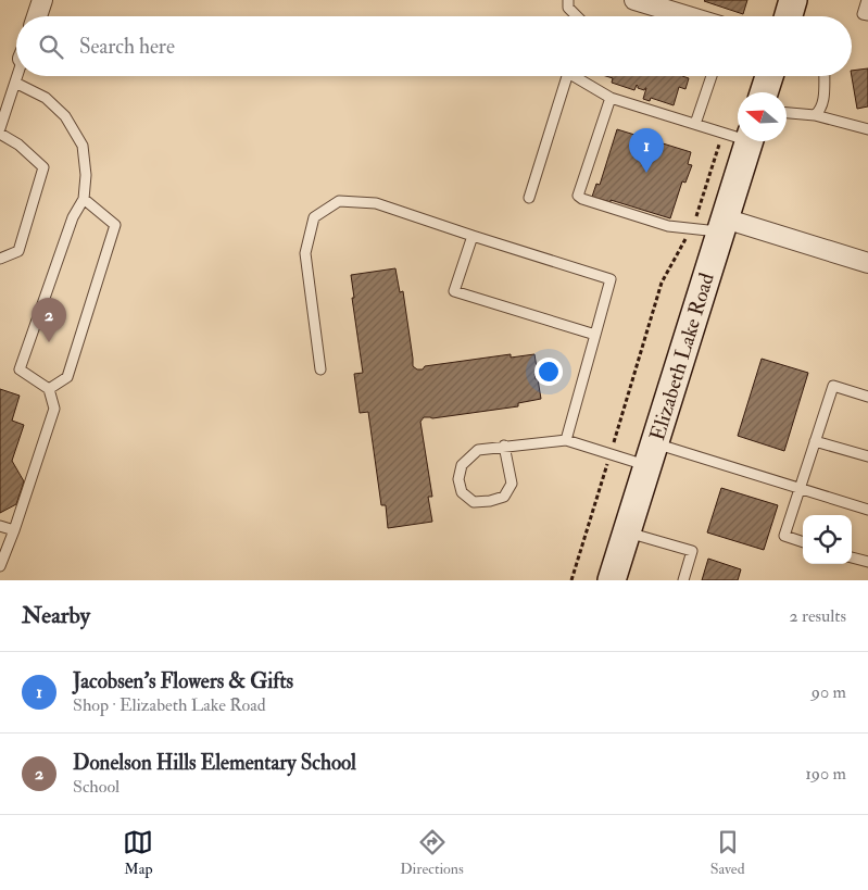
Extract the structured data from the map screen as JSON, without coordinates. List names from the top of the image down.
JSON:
{
  "streets": {
    "main road": ["Elizabeth Lake Road"]
  },
  "north": "left",
  "page": {
    "search": "Search here",
    "pins": ["1", "2"],
    "heading": ["Nearby", "2 results"],
    "list": [
      {
        "mark": "1",
        "name": "Jacobsen's Flowers & Gifts",
        "note": "Shop · Elizabeth Lake Road",
        "value": "90 m"
      },
      {
        "mark": "2",
        "name": "Donelson Hills Elementary School",
        "note": "School",
        "value": "190 m"
      }
    ],
    "nav": ["Map", "Directions", "Saved"]
  }
}
